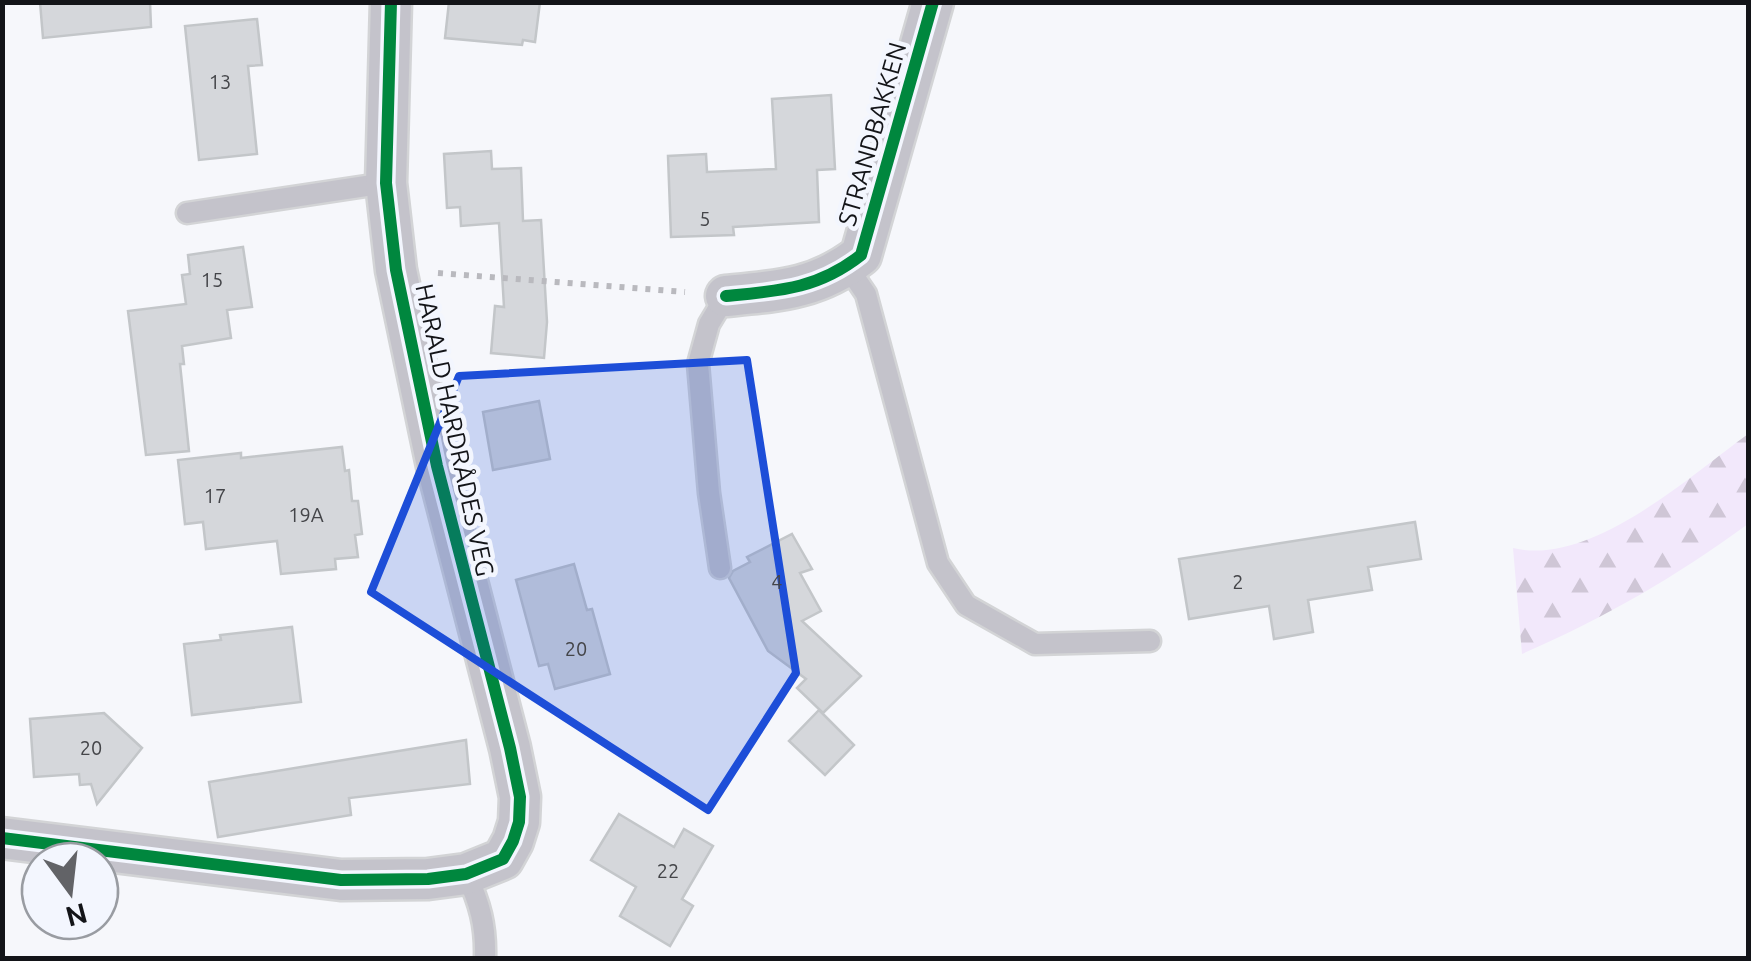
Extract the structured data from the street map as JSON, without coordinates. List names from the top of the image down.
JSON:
{
  "streets": {
    "street": ["STRANDBAKKEN", "HARALD HARDRÅDES VEG"]
  },
  "house_numbers": [
    "13",
    "5",
    "15",
    "17",
    "19A",
    "4",
    "2",
    "20",
    "20",
    "22"
  ],
  "north": "bottom"
}
